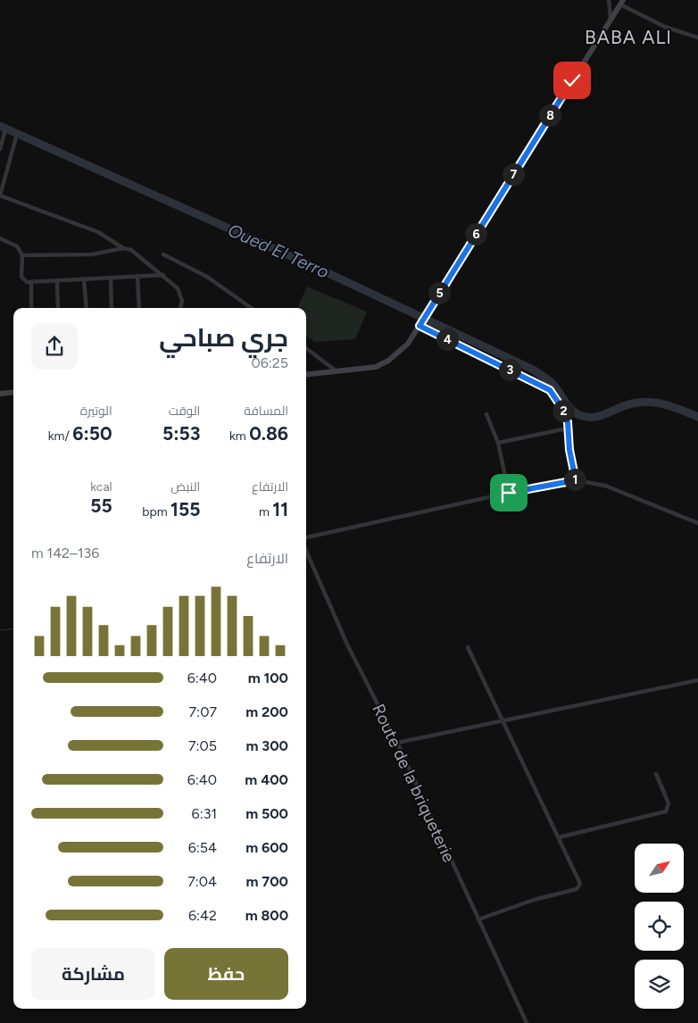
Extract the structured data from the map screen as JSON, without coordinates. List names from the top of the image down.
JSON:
{
  "streets": {
    "street": ["Route de la briqueterie"]
  },
  "districts": ["BABA ALI"],
  "water": ["Oued El Terro"],
  "north": "top right",
  "page": {
    "pins": [
      "8",
      "7",
      "6",
      "5",
      "4",
      "3",
      "2",
      "1"
    ],
    "heading": ["جري صباحي", "06:25"],
    "stats": [
      ["المسافة", "0.86 km"],
      ["الوقت", "5:53"],
      ["الوتيرة", "6:50 /km"],
      ["الارتفاع", "11 m"],
      ["النبض", "155 bpm"],
      ["kcal", "55"]
    ],
    "chart": ["الارتفاع", "136–142 m"],
    "list": [
      {
        "name": "100 m",
        "note": "6:40"
      },
      {
        "name": "200 m",
        "note": "7:07"
      },
      {
        "name": "300 m",
        "note": "7:05"
      },
      {
        "name": "400 m",
        "note": "6:40"
      },
      {
        "name": "500 m",
        "note": "6:31"
      },
      {
        "name": "600 m",
        "note": "6:54"
      },
      {
        "name": "700 m",
        "note": "7:04"
      },
      {
        "name": "800 m",
        "note": "6:42"
      }
    ],
    "buttons": ["حفظ", "مشاركة"]
  }
}
